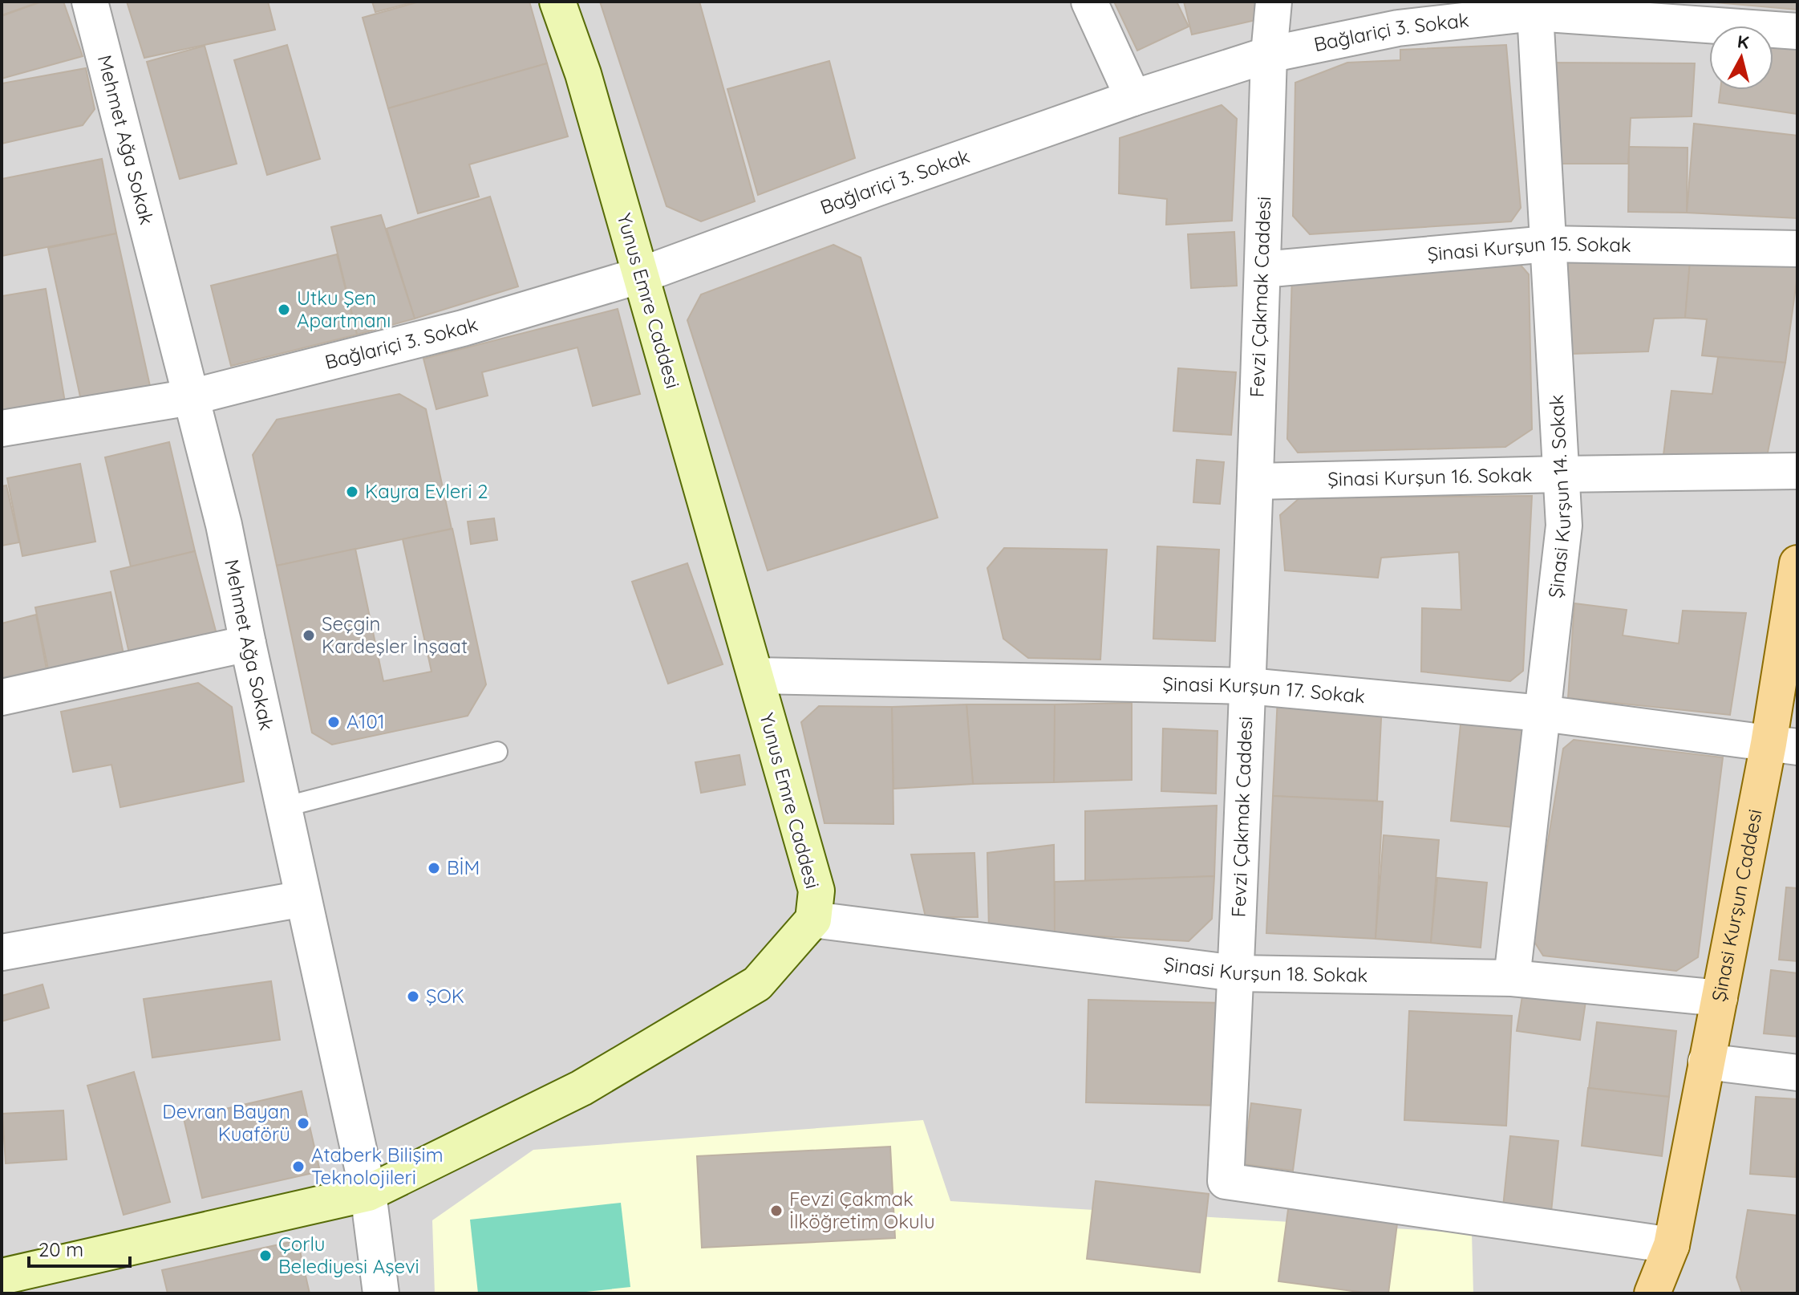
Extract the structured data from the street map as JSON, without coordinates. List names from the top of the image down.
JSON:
{
  "streets": {
    "main road": ["Şinasi Kurşun Caddesi"],
    "street": [
      "Bağlariçi 3. Sokak",
      "Mehmet Ağa Sokak",
      "Şinasi Kurşun 15. Sokak",
      "Fevzi Çakmak Caddesi",
      "Yunus Emre Caddesi",
      "Şinasi Kurşun 16. Sokak",
      "Şinasi Kurşun 14. Sokak",
      "Şinasi Kurşun 17. Sokak",
      "Şinasi Kurşun 18. Sokak"
    ]
  },
  "crossings": [
    ["Bağlariçi 3. Sokak", "Mehmet Ağa Sokak"],
    ["Bağlariçi 3. Sokak", "Fevzi Çakmak Caddesi"],
    ["Bağlariçi 3. Sokak", "Yunus Emre Caddesi"],
    ["Bağlariçi 3. Sokak", "Şinasi Kurşun 14. Sokak"],
    ["Şinasi Kurşun 15. Sokak", "Fevzi Çakmak Caddesi"],
    ["Şinasi Kurşun 15. Sokak", "Şinasi Kurşun 14. Sokak"],
    ["Fevzi Çakmak Caddesi", "Şinasi Kurşun 16. Sokak"],
    ["Fevzi Çakmak Caddesi", "Şinasi Kurşun 17. Sokak"],
    ["Fevzi Çakmak Caddesi", "Şinasi Kurşun Caddesi"],
    ["Fevzi Çakmak Caddesi", "Şinasi Kurşun 18. Sokak"],
    ["Yunus Emre Caddesi", "Şinasi Kurşun 17. Sokak"],
    ["Yunus Emre Caddesi", "Şinasi Kurşun 18. Sokak"],
    ["Şinasi Kurşun 16. Sokak", "Şinasi Kurşun 14. Sokak"],
    ["Şinasi Kurşun 14. Sokak", "Şinasi Kurşun 17. Sokak"],
    ["Şinasi Kurşun 14. Sokak", "Şinasi Kurşun 18. Sokak"],
    ["Şinasi Kurşun 17. Sokak", "Şinasi Kurşun Caddesi"],
    ["Şinasi Kurşun Caddesi", "Şinasi Kurşun 18. Sokak"]
  ],
  "places": [
    "Utku Şen Apartmanı",
    "Kayra Evleri 2",
    "Seçgin Kardeşler İnşaat",
    "A101",
    "BİM",
    "ŞOK",
    "Devran Bayan Kuaförü",
    "Ataberk Bilişim Teknolojileri",
    "Fevzi Çakmak İlköğretim Okulu",
    "Çorlu Belediyesi Aşevi"
  ],
  "scale_bar": "20 m",
  "north": "top"
}
